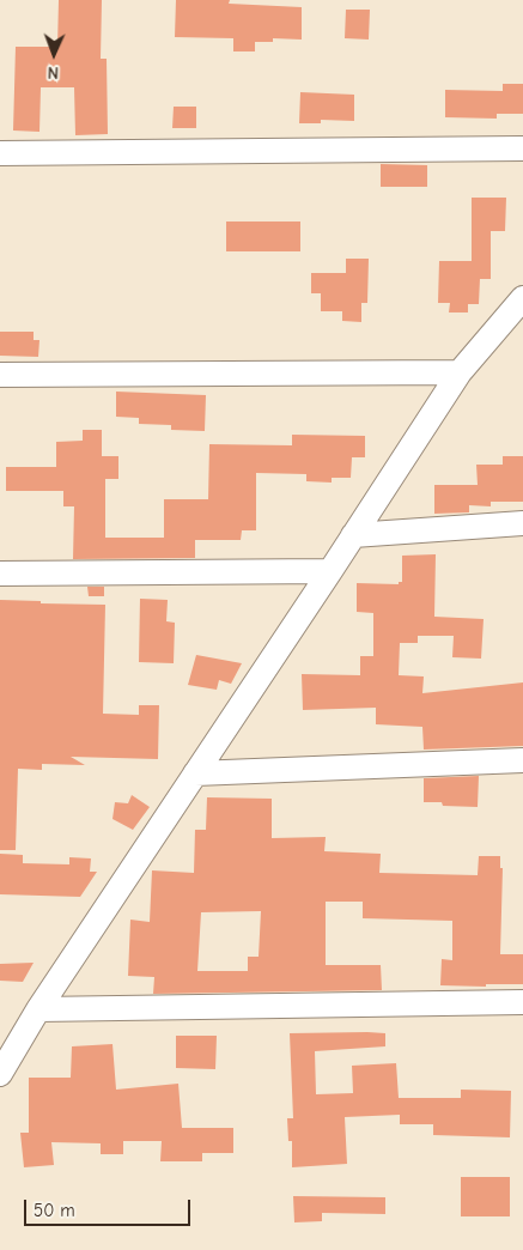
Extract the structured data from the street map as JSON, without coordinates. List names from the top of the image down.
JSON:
{
  "scale_bar": "50 m",
  "north": "bottom"
}
